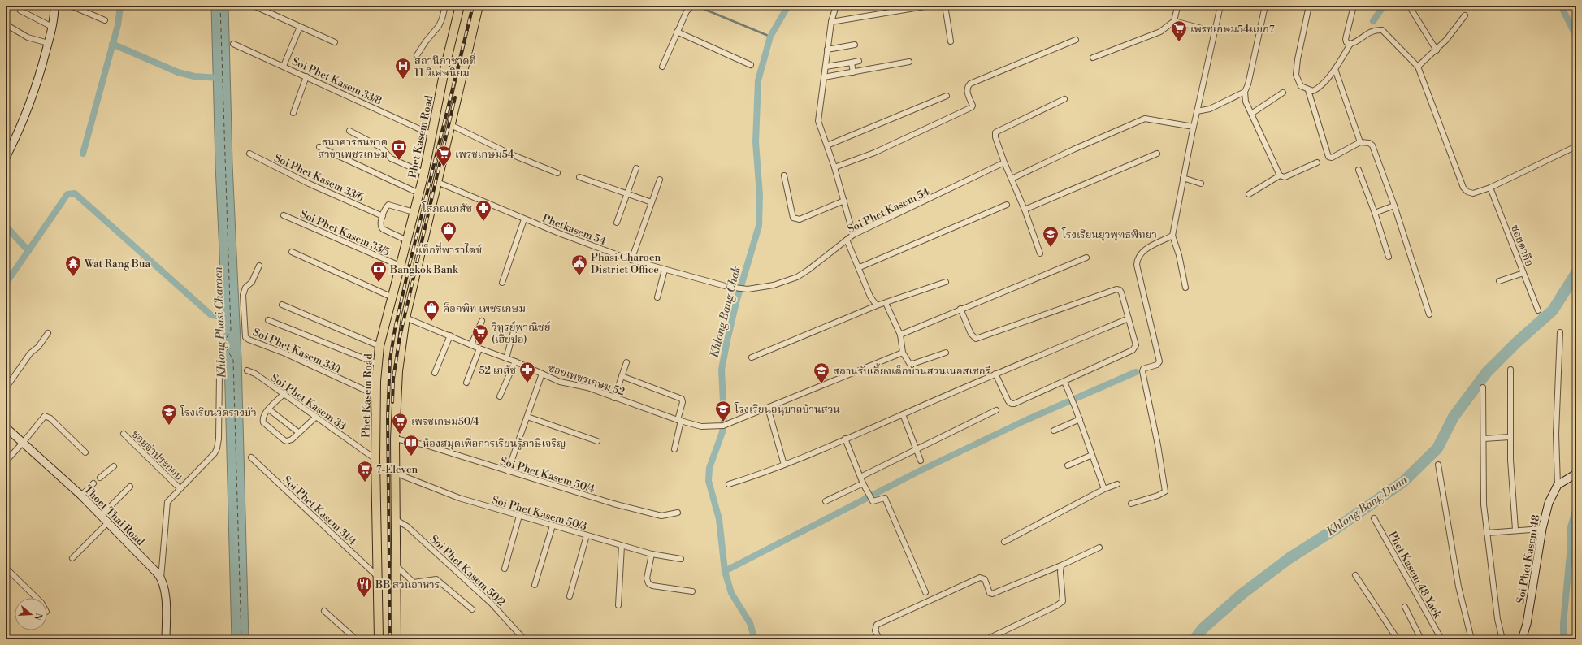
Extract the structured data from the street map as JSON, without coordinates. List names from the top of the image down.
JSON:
{
  "streets": {
    "main road": ["Phet Kasem Road", "Thoet Thai Road", "Soi Phet Kasem 48"],
    "street": [
      "Soi Phet Kasem 33/8",
      "Soi Phet Kasem 33/6",
      "Soi Phet Kasem 54",
      "Phetkasem 54",
      "Soi Phet Kasem 33/5",
      "ซอยตากือ",
      "Soi Phet Kasem 33/1",
      "ซอยเพชรเกษม 52",
      "Soi Phet Kasem 33",
      "ซอยจ่าประกอบ",
      "Soi Phet Kasem 50/4",
      "Soi Phet Kasem 31/4",
      "Soi Phet Kasem 50/3",
      "Soi Phet Kasem 50/2",
      "Phet Kasem 48 Yaek"
    ]
  },
  "crossings": [
    ["Soi Phet Kasem 33/8", "Phet Kasem Road"],
    ["Phet Kasem Road", "Soi Phet Kasem 33/5"],
    ["Phet Kasem Road", "Soi Phet Kasem 33/1"],
    ["Phet Kasem Road", "Soi Phet Kasem 33"],
    ["Phet Kasem Road", "Soi Phet Kasem 31/4"],
    ["Soi Phet Kasem 54", "Phetkasem 54"]
  ],
  "water": ["Khlong Bang Chak", "Khlong Phasi Charoen", "Khlong Bang Duan"],
  "places": {
    "supermarket": [
      "เพรชเกษม54แยก7",
      "เพรชเกษม54",
      "วิทูรย์พาณิชย์ (เฮียปอ)",
      "เพรชเกษม50/4",
      "7-Eleven"
    ],
    "hospital": ["สถานีกาชาดที่ 11 วิเศษนิยม"],
    "bank": ["ธนาคารธนชาต สาขาเพชรเกษม", "Bangkok Bank"],
    "pharmacy": ["โสภณเภสัช", "52 เภสัช"],
    "shop": ["แท็กซี่พาราไดซ์", "ค็อกพิท เพชรเกษม"],
    "school or university": [
      "โรงเรียนยุวพุทธพิทยา",
      "สถานรับเลี้ยงเด็กบ้านสวนเนอสเซอรี",
      "โรงเรียนอนุบาลบ้านสวน",
      "โรงเรียนวัดรางบัว"
    ],
    "public building": ["Phasi Charoen District Office"],
    "temple": ["Wat Rang Bua"],
    "library": ["ห้องสมุดเพื่อการเรียนรู้ภาษีเจริญ"],
    "restaurant": ["BB สวนอาหาร"]
  },
  "north": "right"
}
